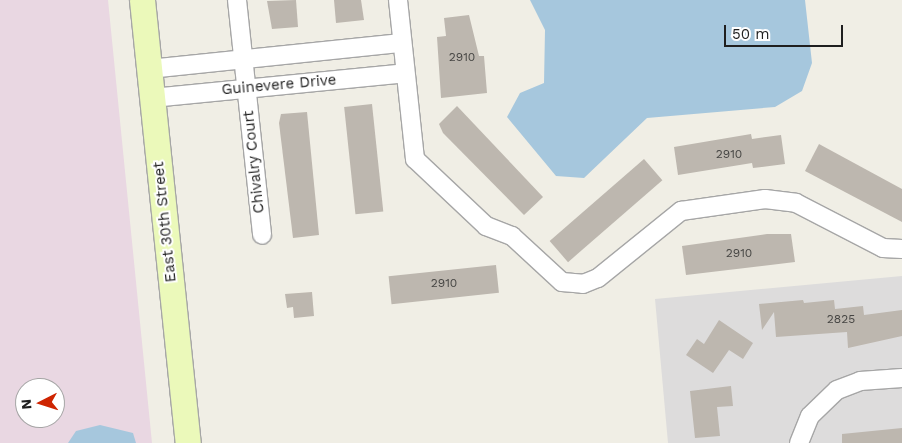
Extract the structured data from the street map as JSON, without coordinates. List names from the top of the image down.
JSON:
{
  "streets": {
    "main road": ["East 30th Street"],
    "street": ["Guinevere Drive", "Chivalry Court"]
  },
  "crossings": [
    ["Guinevere Drive", "Chivalry Court"],
    ["Guinevere Drive", "East 30th Street"]
  ],
  "house_numbers": [
    "2910",
    "2910",
    "2910",
    "2910",
    "2825"
  ],
  "scale_bar": "50 m",
  "north": "left"
}
